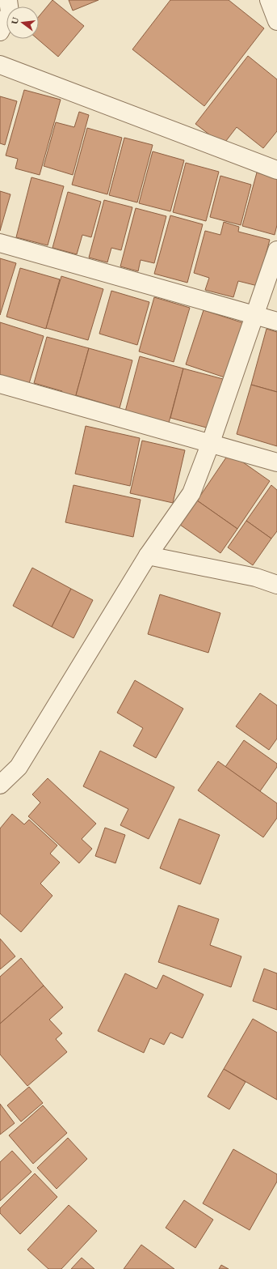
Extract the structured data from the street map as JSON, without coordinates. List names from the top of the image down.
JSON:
{
  "north": "left"
}
